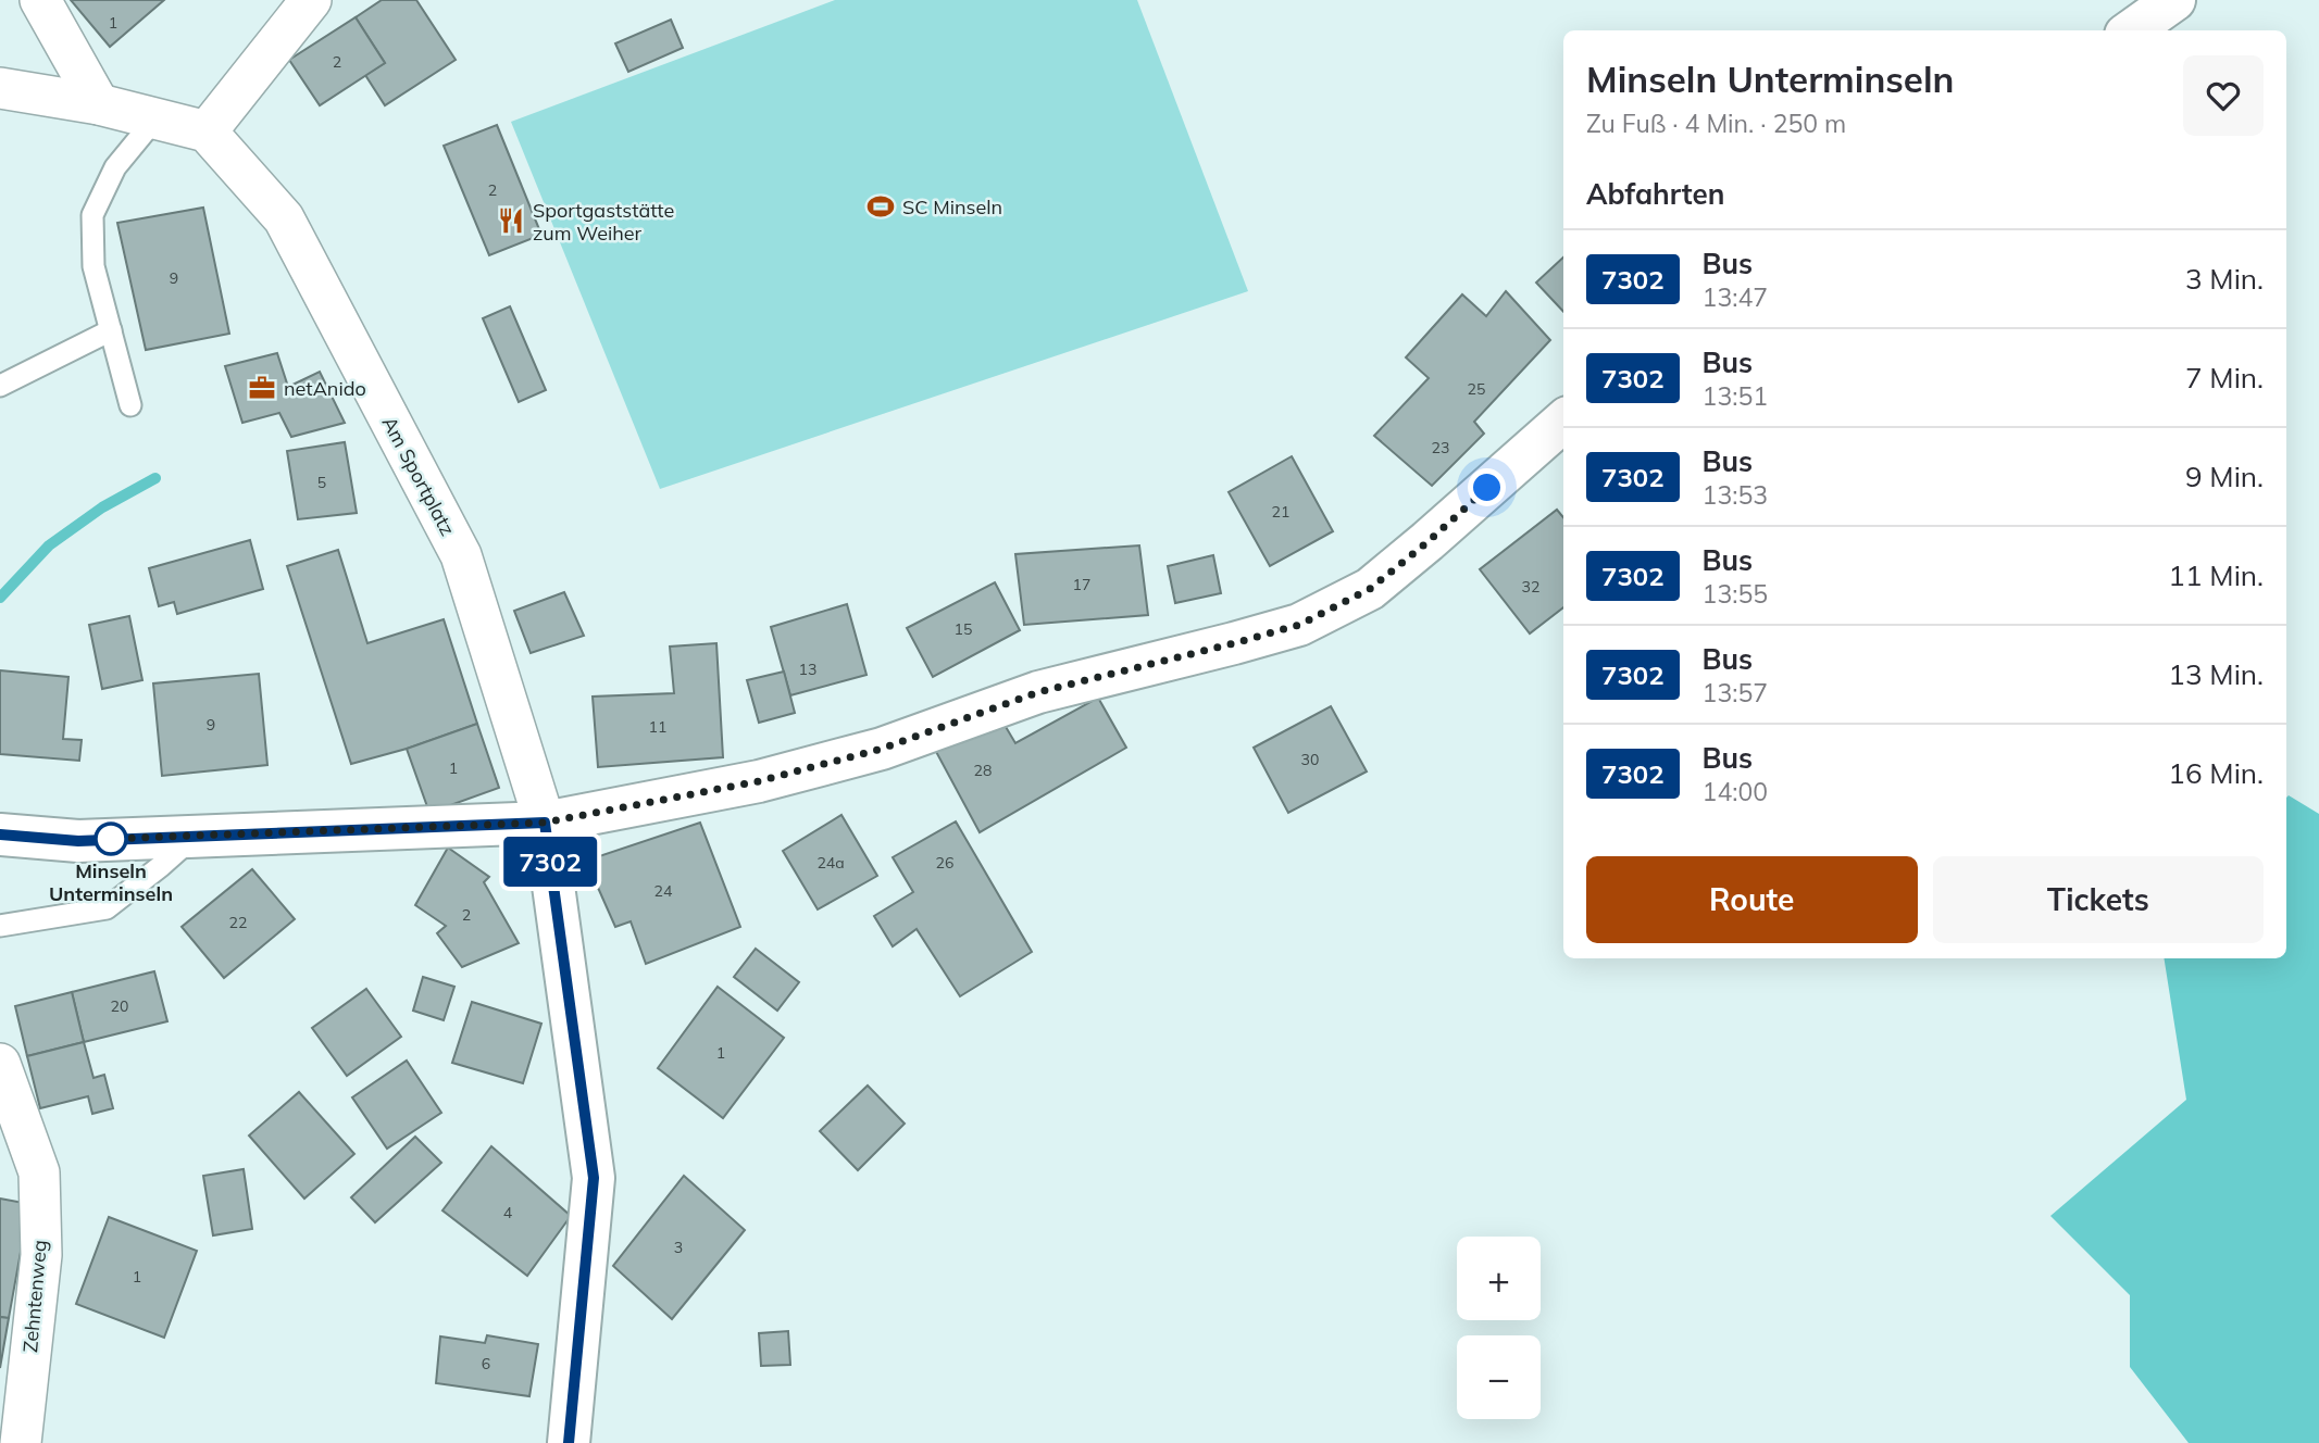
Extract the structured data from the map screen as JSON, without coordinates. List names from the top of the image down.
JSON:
{
  "streets": {
    "street": ["Am Sportplatz", "Zehntenweg"]
  },
  "places": {
    "sports": ["SC Minseln"],
    "restaurant": ["Sportgaststätte zum Weiher"],
    "office": ["netAnido"],
    "other": ["Minseln Unterminseln"]
  },
  "lines": ["bus line 7302"],
  "house_numbers": [
    "1",
    "2",
    "2",
    "9",
    "25",
    "23",
    "5",
    "21",
    "17",
    "32",
    "15",
    "13",
    "9",
    "11",
    "30",
    "1",
    "28",
    "24a",
    "26",
    "24",
    "2",
    "22",
    "20",
    "1",
    "4",
    "3",
    "1",
    "6"
  ],
  "page": {
    "on_map": "7302",
    "heading": [
      ["Minseln Unterminseln", "Zu Fuß · 4 Min. · 250 m"],
      "Abfahrten"
    ],
    "list": [
      {
        "mark": "7302",
        "name": "Bus",
        "note": "13:47",
        "value": "3 Min."
      },
      {
        "mark": "7302",
        "name": "Bus",
        "note": "13:51",
        "value": "7 Min."
      },
      {
        "mark": "7302",
        "name": "Bus",
        "note": "13:53",
        "value": "9 Min."
      },
      {
        "mark": "7302",
        "name": "Bus",
        "note": "13:55",
        "value": "11 Min."
      },
      {
        "mark": "7302",
        "name": "Bus",
        "note": "13:57",
        "value": "13 Min."
      },
      {
        "mark": "7302",
        "name": "Bus",
        "note": "14:00",
        "value": "16 Min."
      }
    ],
    "buttons": ["Route", "Tickets"],
    "map_buttons": ["+", "−"]
  }
}
